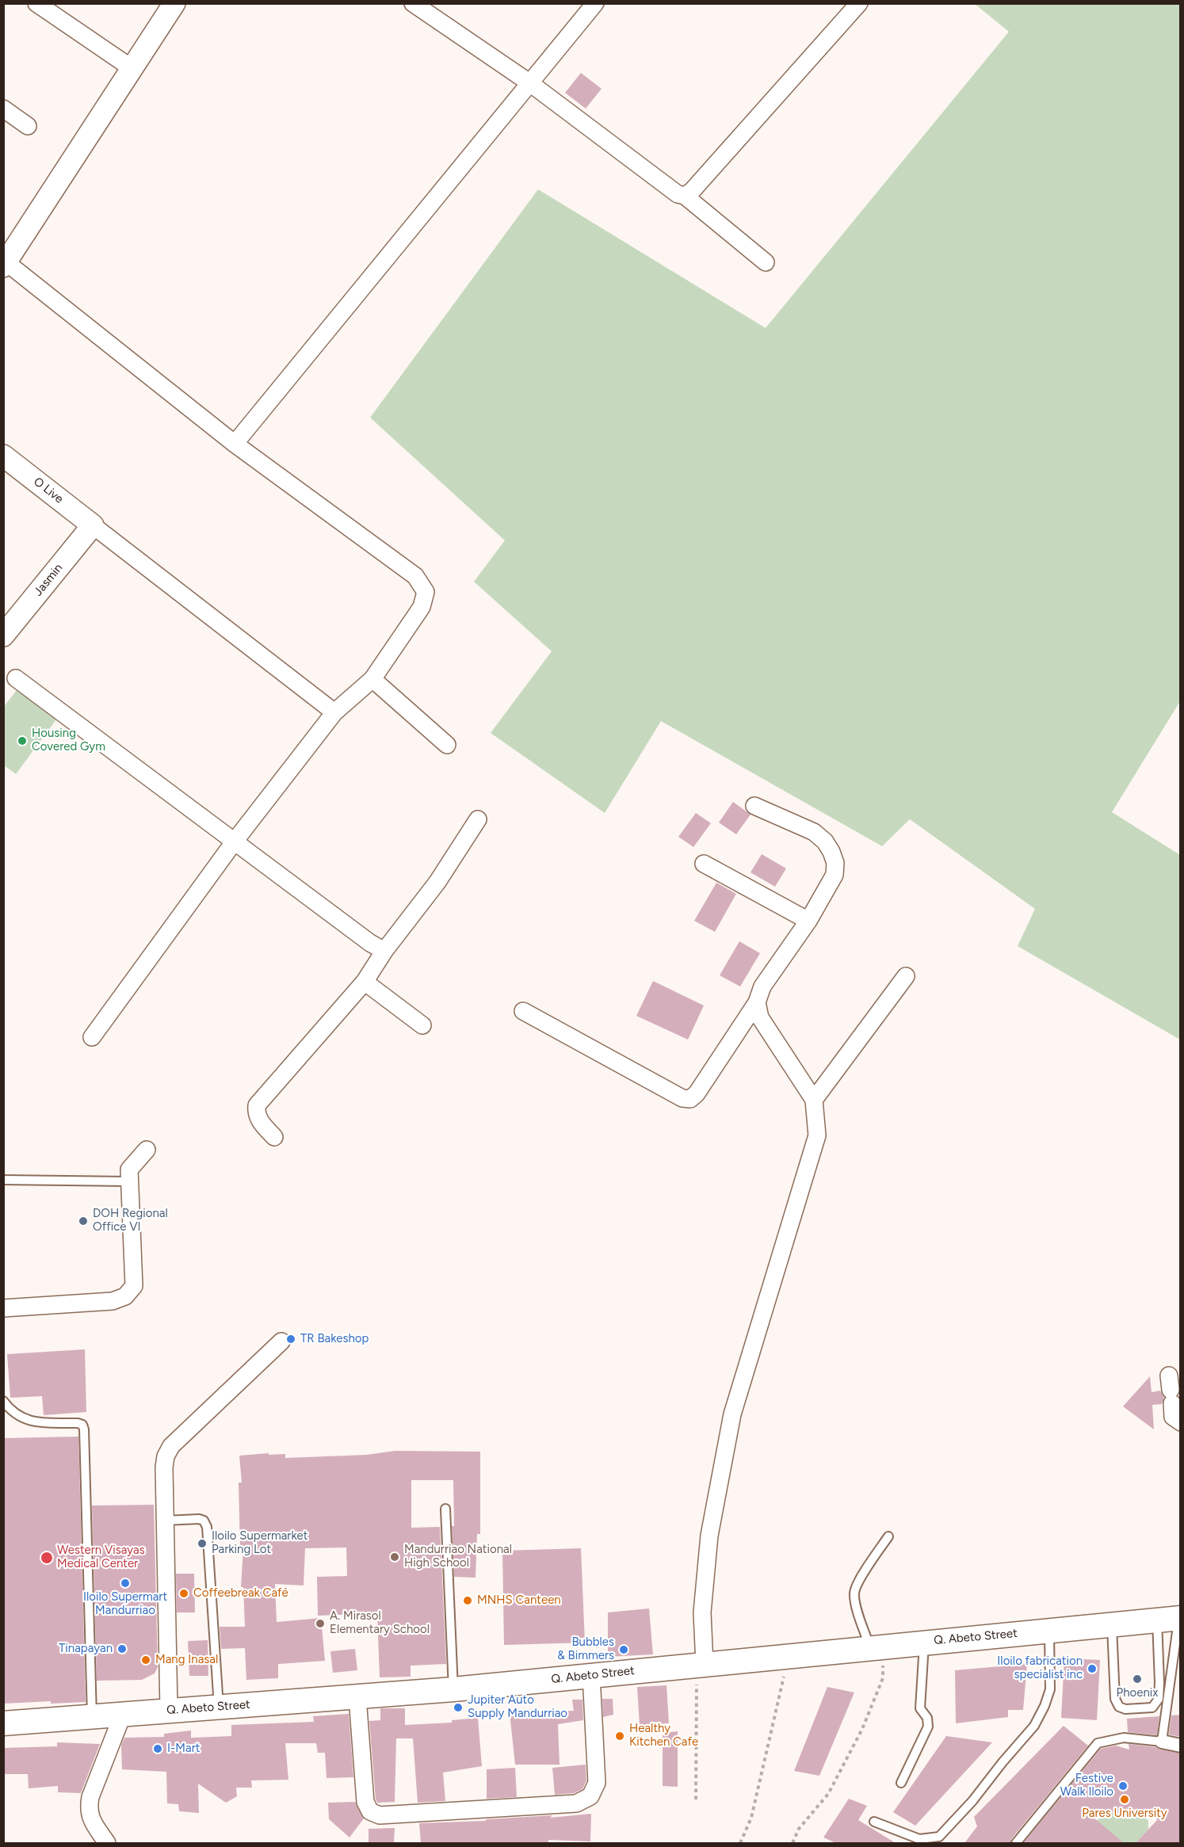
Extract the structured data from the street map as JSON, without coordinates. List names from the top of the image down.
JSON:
{
  "streets": {
    "main road": ["Q. Abeto Street"],
    "street": ["O Live", "Jasmin"]
  },
  "crossings": [
    ["O Live", "Jasmin"]
  ],
  "places": [
    "Housing Covered Gym",
    "DOH Regional Office VI",
    "TR Bakeshop",
    "Iloilo Supermarket Parking Lot",
    "Mandurriao National High School",
    "Western Visayas Medical Center",
    "Iloilo Supermart Mandurriao",
    "Coffeebreak Café",
    "MNHS Canteen",
    "A. Mirasol Elementary School",
    "Tinapayan",
    "Bubbles & Bimmers",
    "Mang Inasal",
    "Iloilo fabrication specialist inc",
    "Phoenix",
    "Jupiter Auto Supply Mandurriao",
    "Healthy Kitchen Cafe",
    "I-Mart",
    "Festive Walk Iloilo",
    "Pares University"
  ]
}
